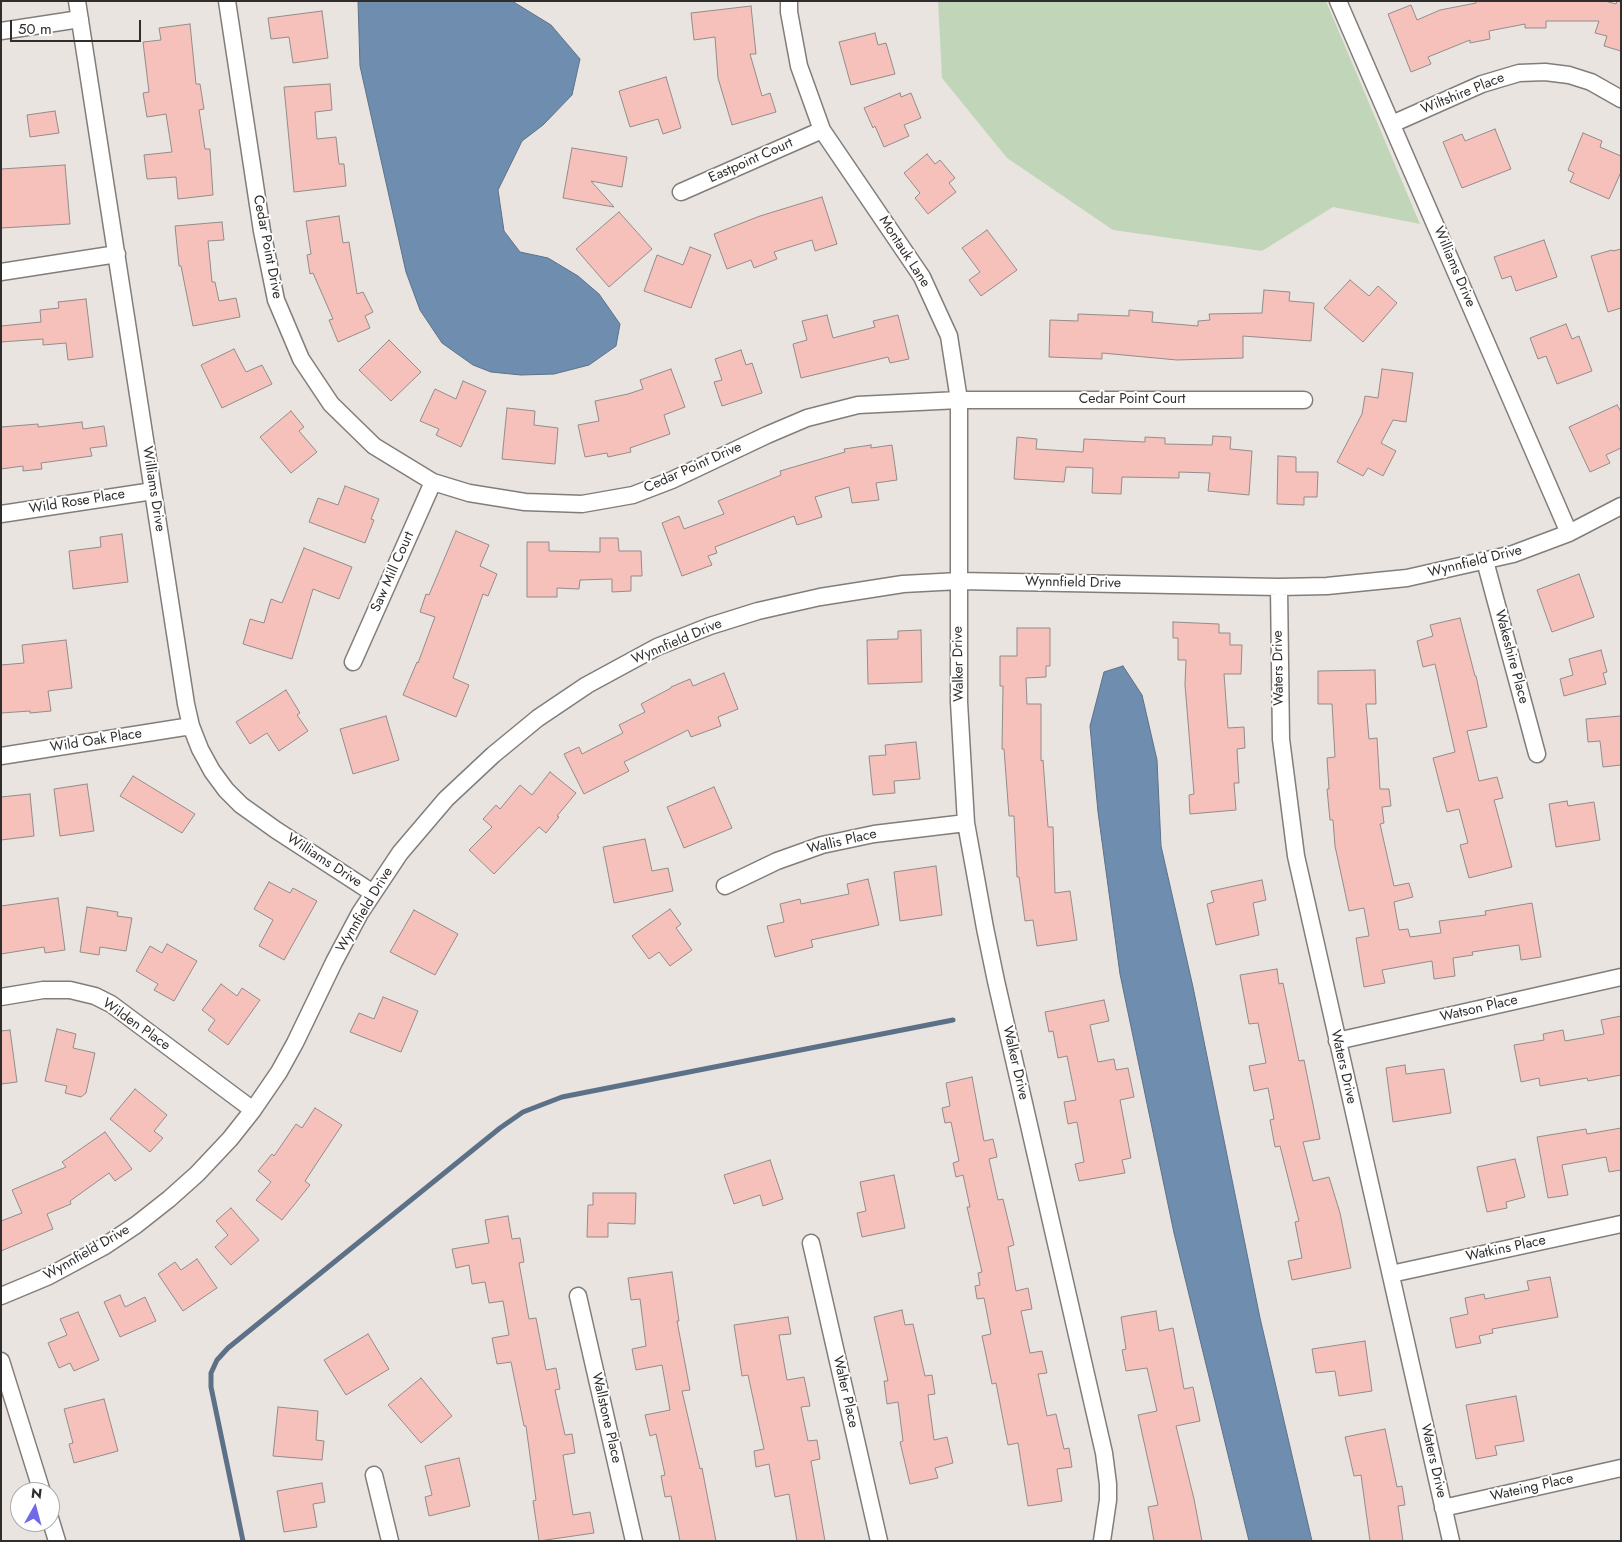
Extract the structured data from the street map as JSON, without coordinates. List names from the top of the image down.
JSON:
{
  "streets": {
    "street": [
      "Wiltshire Place",
      "Eastpoint Court",
      "Cedar Point Drive",
      "Montauk Lane",
      "Williams Drive",
      "Cedar Point Court",
      "Wild Rose Place",
      "Wynnfield Drive",
      "Saw Mill Court",
      "Wakeshire Place",
      "Walker Drive",
      "Waters Drive",
      "Wild Oak Place",
      "Wallis Place",
      "Watson Place",
      "Wilden Place",
      "Watkins Place",
      "Walter Place",
      "Wallstone Place",
      "Wateing Place"
    ]
  },
  "crossings": [
    ["Wiltshire Place", "Williams Drive"],
    ["Eastpoint Court", "Montauk Lane"],
    ["Cedar Point Drive", "Montauk Lane"],
    ["Cedar Point Drive", "Cedar Point Court"],
    ["Cedar Point Drive", "Saw Mill Court"],
    ["Montauk Lane", "Cedar Point Court"],
    ["Montauk Lane", "Wynnfield Drive"],
    ["Montauk Lane", "Walker Drive"],
    ["Williams Drive", "Wild Rose Place"],
    ["Williams Drive", "Wynnfield Drive"],
    ["Williams Drive", "Wild Oak Place"],
    ["Wynnfield Drive", "Wakeshire Place"],
    ["Wynnfield Drive", "Walker Drive"],
    ["Wynnfield Drive", "Waters Drive"],
    ["Wynnfield Drive", "Wilden Place"],
    ["Walker Drive", "Wallis Place"],
    ["Waters Drive", "Watson Place"],
    ["Waters Drive", "Watkins Place"],
    ["Waters Drive", "Wateing Place"]
  ],
  "scale_bar": "50 m",
  "north": "top"
}
